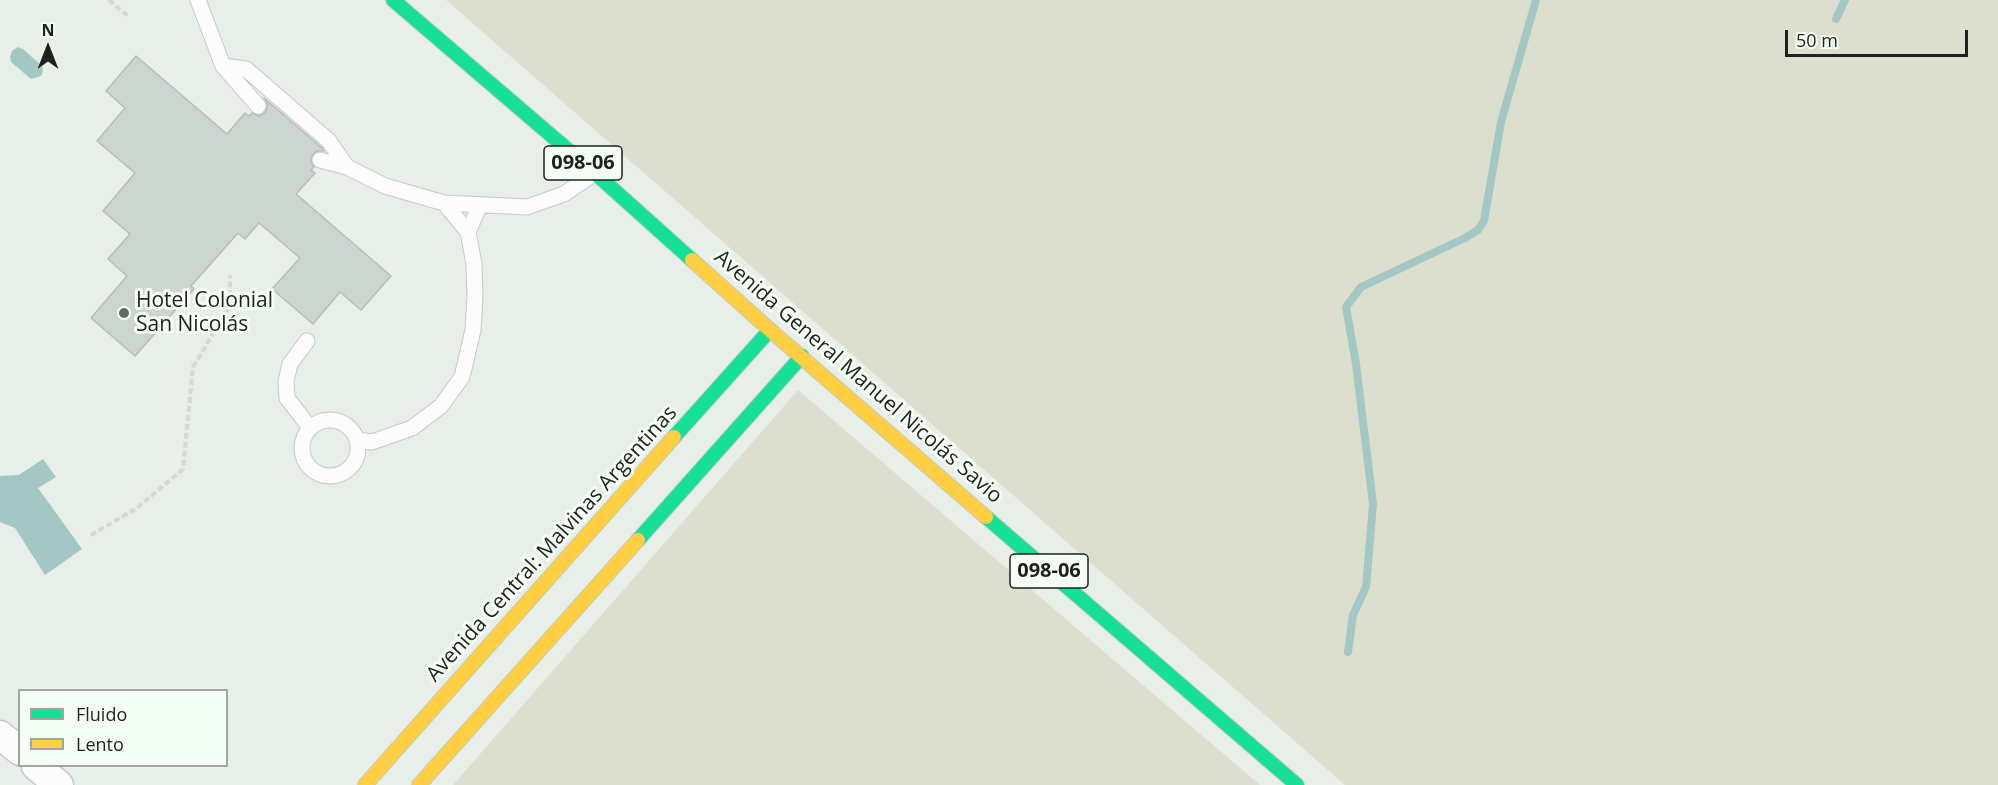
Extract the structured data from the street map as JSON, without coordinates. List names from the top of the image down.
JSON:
{
  "streets": {
    "main road": ["098-06", "Avenida General Manuel Nicolás Savio", "Avenida Central: Malvinas Argentinas"]
  },
  "crossings": [
    ["Avenida General Manuel Nicolás Savio", "Avenida Central: Malvinas Argentinas"]
  ],
  "places": ["Hotel Colonial San Nicolás"],
  "legend": ["Fluido", "Lento"],
  "scale_bar": "50 m",
  "north": "top"
}
